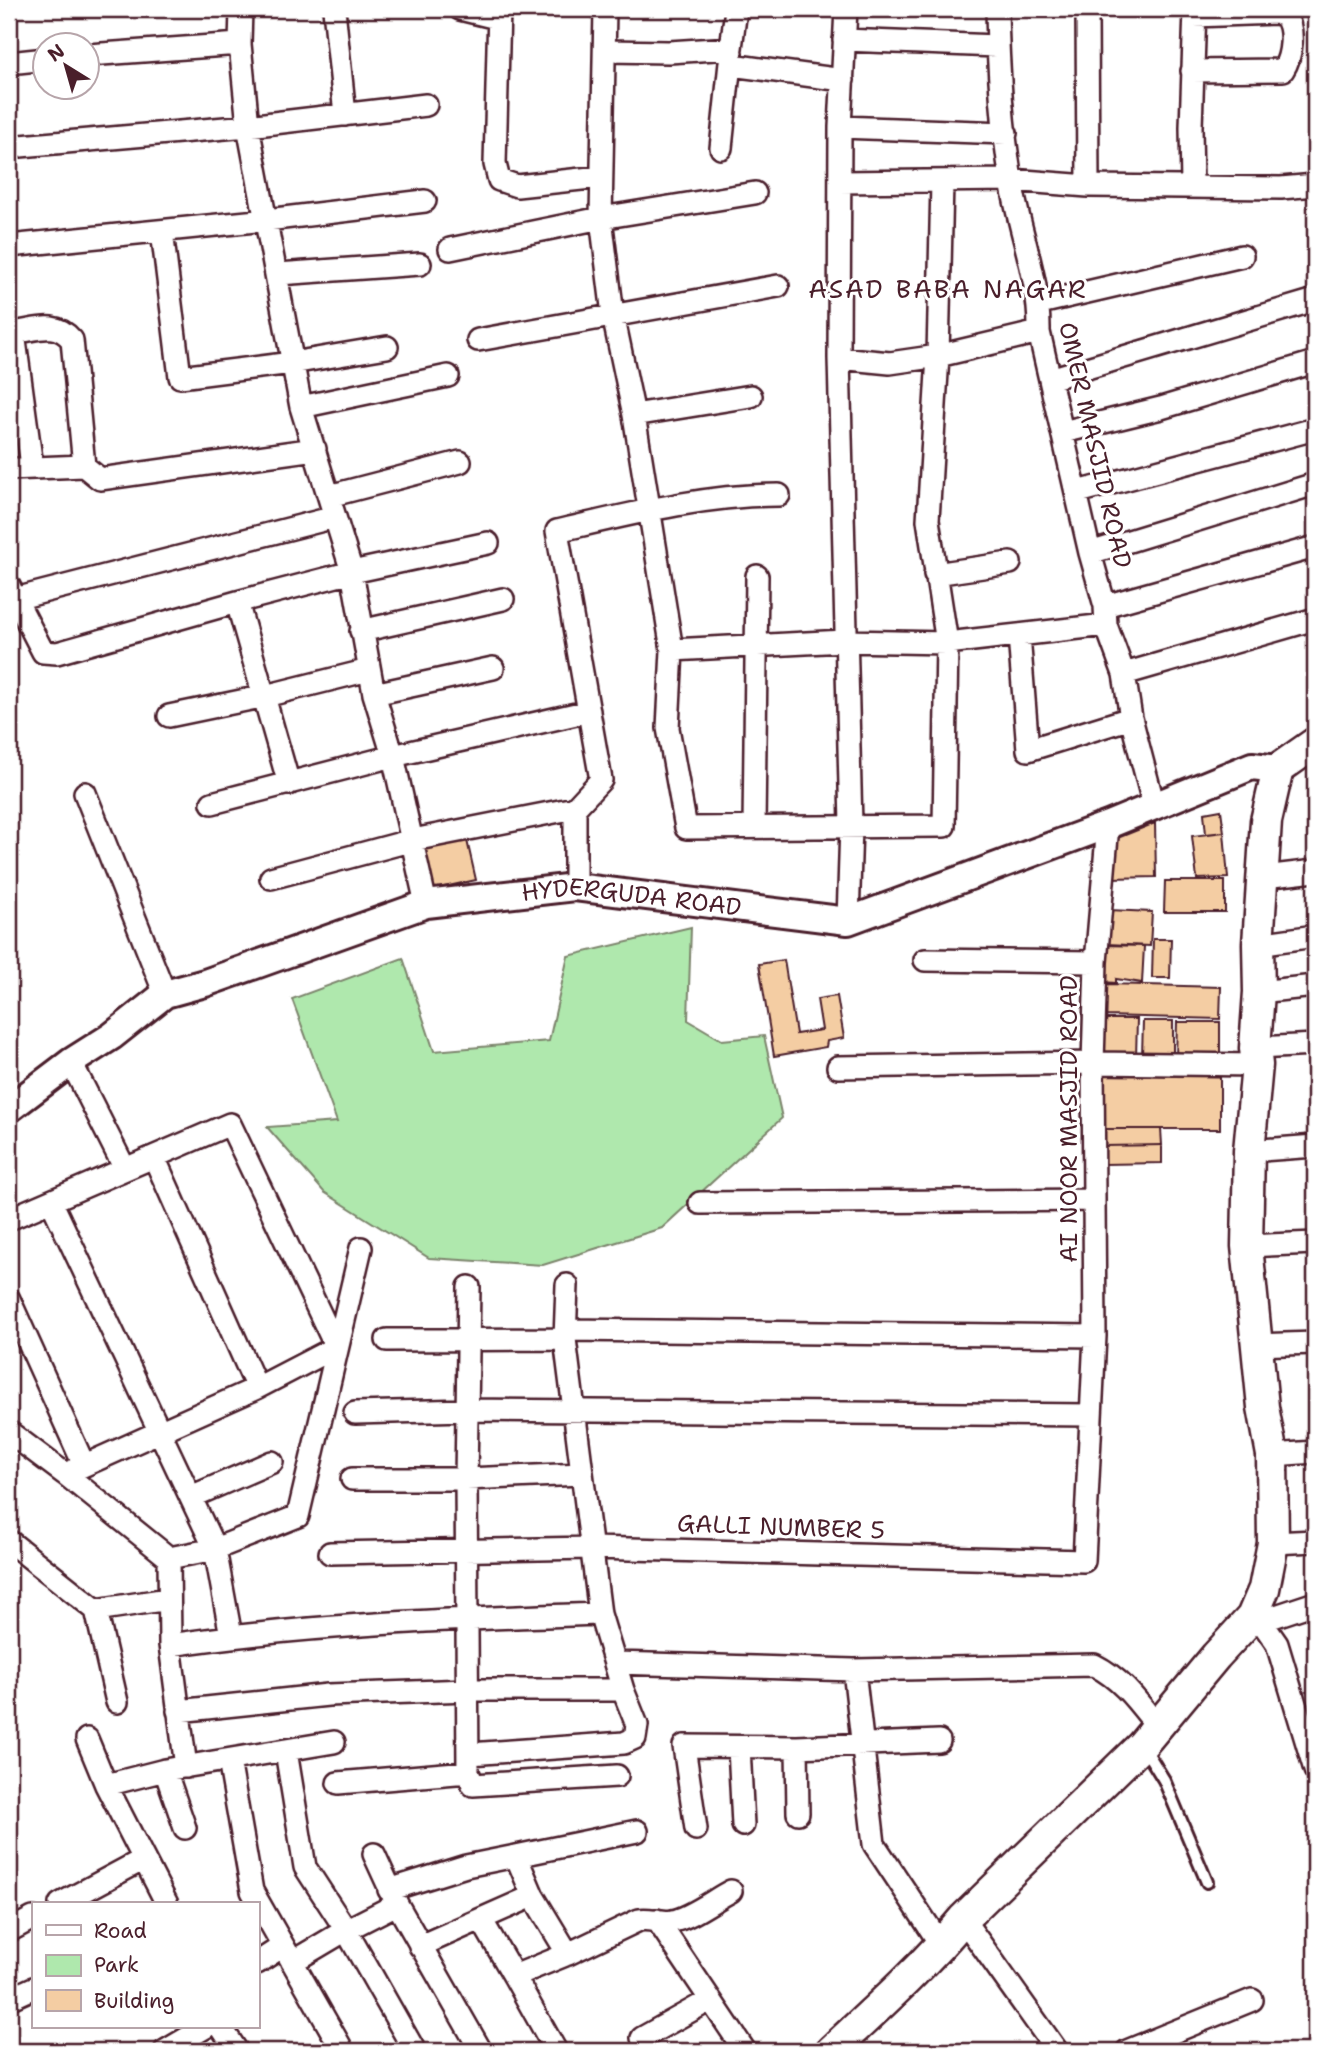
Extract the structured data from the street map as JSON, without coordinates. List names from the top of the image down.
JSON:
{
  "streets": {
    "street": [
      "OMER MASJID ROAD",
      "HYDERGUDA ROAD",
      "AI NOOR MASJID ROAD",
      "GALLI NUMBER 5"
    ]
  },
  "crossings": [
    ["OMER MASJID ROAD", "HYDERGUDA ROAD"],
    ["HYDERGUDA ROAD", "AI NOOR MASJID ROAD"],
    ["AI NOOR MASJID ROAD", "GALLI NUMBER 5"]
  ],
  "districts": ["ASAD BABA NAGAR"],
  "legend": ["Road", "Park", "Building"],
  "north": "top left"
}
